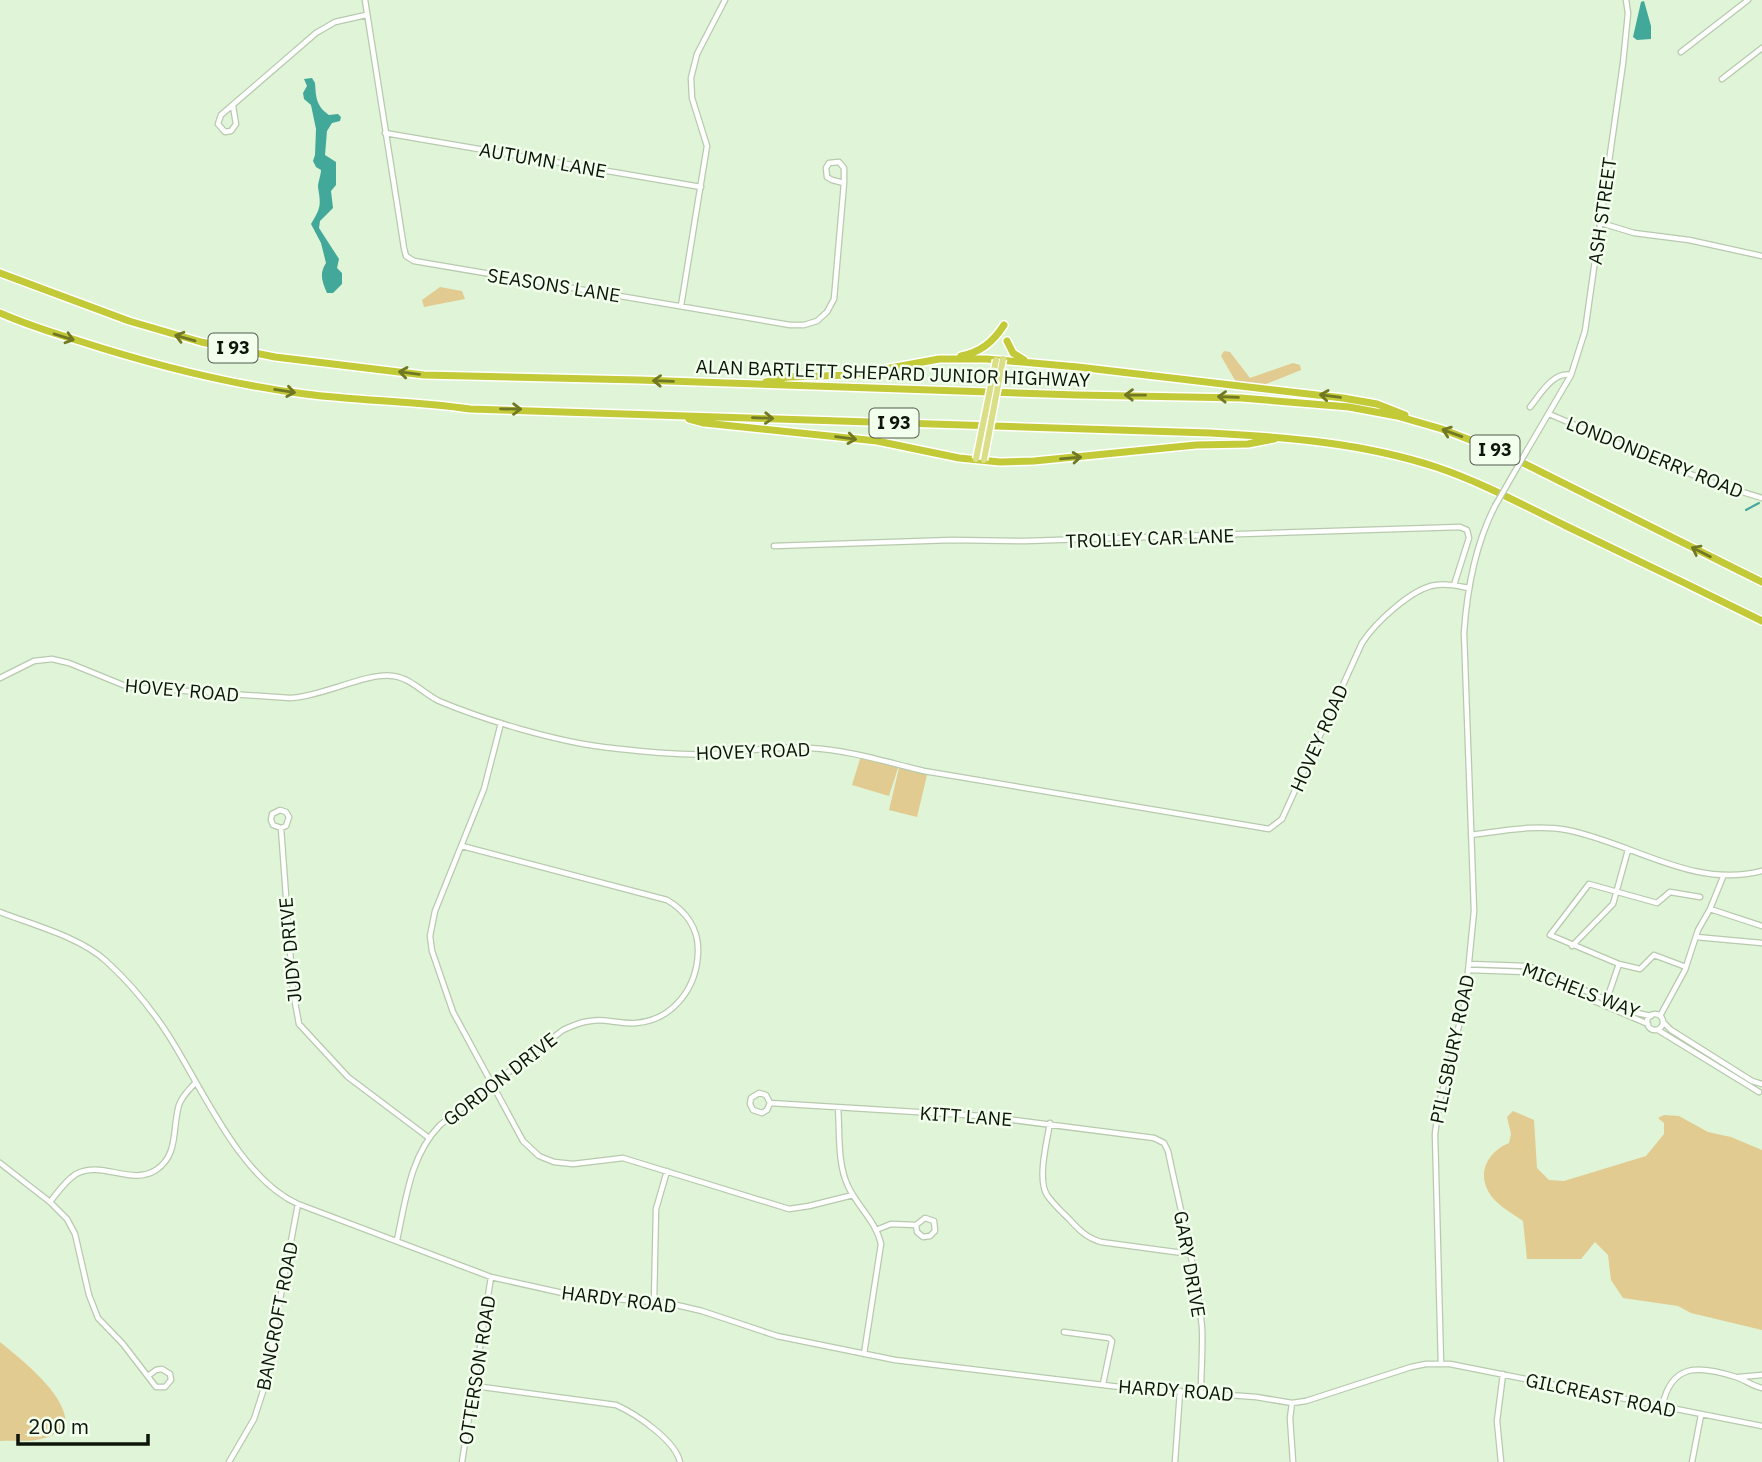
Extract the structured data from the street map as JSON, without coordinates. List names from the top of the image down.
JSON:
{
  "streets": {
    "highway": ["I 93", "ALAN BARTLETT SHEPARD JUNIOR HIGHWAY"],
    "street": [
      "AUTUMN LANE",
      "ASH STREET",
      "SEASONS LANE",
      "LONDONDERRY ROAD",
      "TROLLEY CAR LANE",
      "HOVEY ROAD",
      "JUDY DRIVE",
      "MICHELS WAY",
      "PILLSBURY ROAD",
      "GORDON DRIVE",
      "KITT LANE",
      "GARY DRIVE",
      "HARDY ROAD",
      "BANCROFT ROAD",
      "OTTERSON ROAD",
      "GILCREAST ROAD"
    ]
  },
  "crossings": [
    ["AUTUMN LANE", "SEASONS LANE"],
    ["ASH STREET", "LONDONDERRY ROAD"],
    ["ASH STREET", "PILLSBURY ROAD"],
    ["LONDONDERRY ROAD", "PILLSBURY ROAD"],
    ["TROLLEY CAR LANE", "HOVEY ROAD"],
    ["HOVEY ROAD", "PILLSBURY ROAD"],
    ["JUDY DRIVE", "GORDON DRIVE"],
    ["MICHELS WAY", "PILLSBURY ROAD"],
    ["PILLSBURY ROAD", "GILCREAST ROAD"],
    ["GORDON DRIVE", "HARDY ROAD"],
    ["KITT LANE", "GARY DRIVE"],
    ["GARY DRIVE", "HARDY ROAD"],
    ["HARDY ROAD", "BANCROFT ROAD"],
    ["HARDY ROAD", "OTTERSON ROAD"]
  ],
  "scale_bar": "200 m"
}
